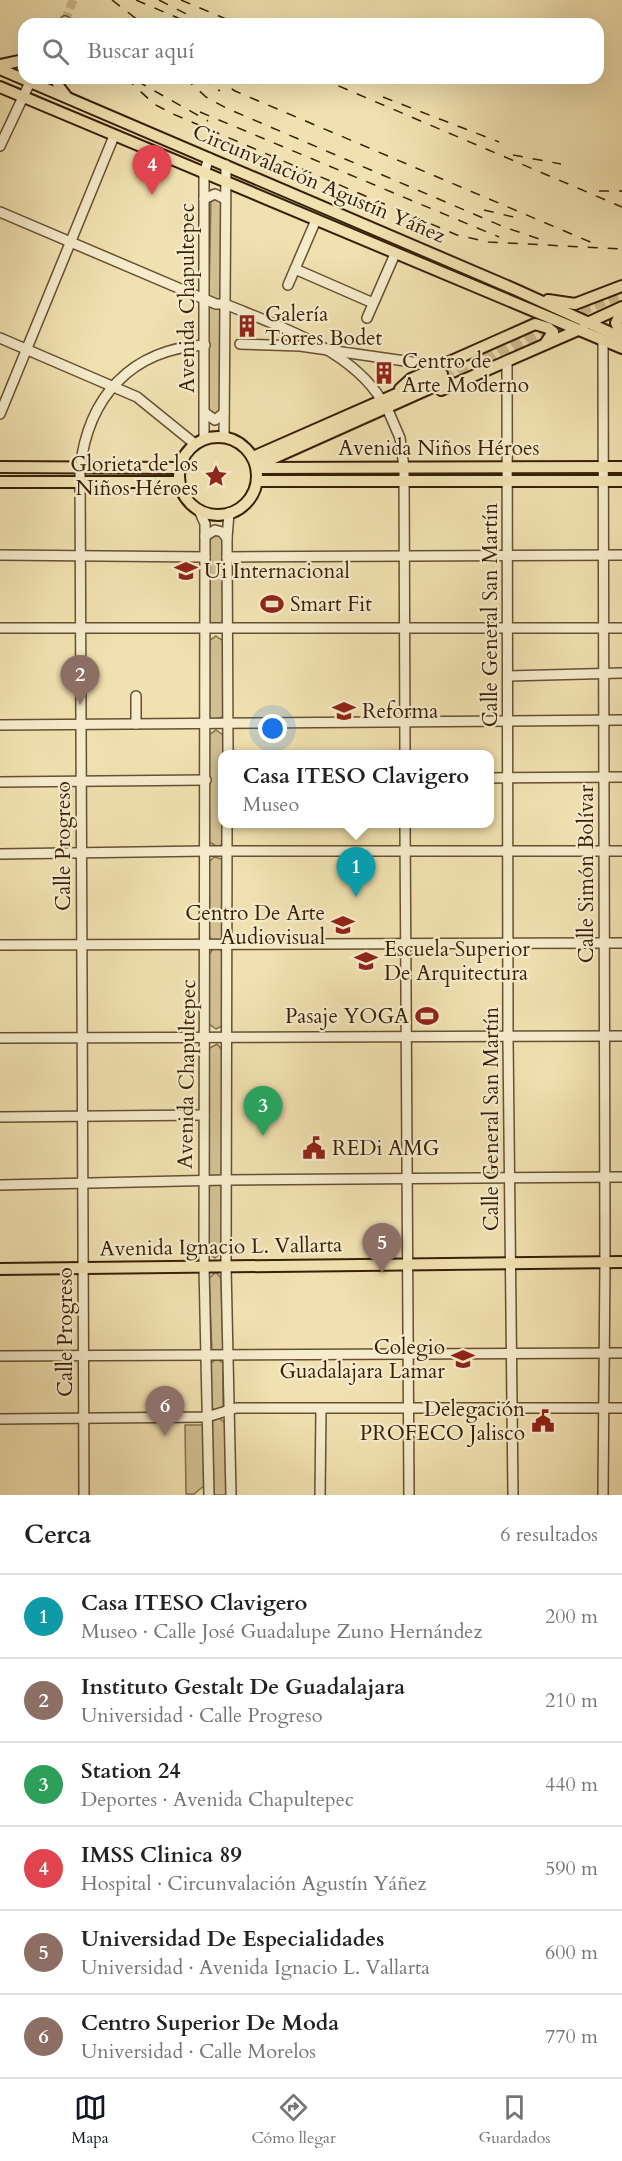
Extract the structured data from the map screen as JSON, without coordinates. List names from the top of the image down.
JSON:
{
  "streets": {
    "main road": ["Circunvalación Agustín Yáñez", "Avenida Niños Héroes", "Avenida Ignacio L. Vallarta"],
    "street": [
      "Avenida Chapultepec",
      "Calle General San Martín",
      "Calle Progreso",
      "Calle Simón Bolívar"
    ]
  },
  "crossings": [
    ["Circunvalación Agustín Yáñez", "Avenida Chapultepec"],
    ["Circunvalación Agustín Yáñez", "Calle Simón Bolívar"],
    ["Avenida Chapultepec", "Avenida Niños Héroes"],
    ["Avenida Chapultepec", "Calle Progreso"],
    ["Avenida Chapultepec", "Avenida Ignacio L. Vallarta"],
    ["Avenida Niños Héroes", "Calle General San Martín"],
    ["Avenida Niños Héroes", "Calle Simón Bolívar"],
    ["Calle General San Martín", "Avenida Ignacio L. Vallarta"],
    ["Calle Progreso", "Avenida Ignacio L. Vallarta"],
    ["Calle Simón Bolívar", "Avenida Ignacio L. Vallarta"]
  ],
  "places": {
    "building": ["Galería Torres Bodet", "Centro de Arte Moderno"],
    "place": ["Glorieta de los Niños Héroes"],
    "school or university": [
      "Ui Internacional",
      "Reforma",
      "Centro De Arte Audiovisual",
      "Escuela Superior De Arquitectura",
      "Colegio Guadalajara Lamar"
    ],
    "sports": ["Smart Fit", "Pasaje YOGA"],
    "public building": ["REDi AMG", "Delegación PROFECO Jalisco"]
  },
  "page": {
    "search": "Buscar aquí",
    "pins": [
      "4",
      "2",
      "1",
      "3",
      "5",
      "6"
    ],
    "popup": ["Casa ITESO Clavigero", "Museo"],
    "heading": ["Cerca", "6 resultados"],
    "list": [
      {
        "mark": "1",
        "name": "Casa ITESO Clavigero",
        "note": "Museo · Calle José Guadalupe Zuno Hernández",
        "value": "200 m"
      },
      {
        "mark": "2",
        "name": "Instituto Gestalt De Guadalajara",
        "note": "Universidad · Calle Progreso",
        "value": "210 m"
      },
      {
        "mark": "3",
        "name": "Station 24",
        "note": "Deportes · Avenida Chapultepec",
        "value": "440 m"
      },
      {
        "mark": "4",
        "name": "IMSS Clinica 89",
        "note": "Hospital · Circunvalación Agustín Yáñez",
        "value": "590 m"
      },
      {
        "mark": "5",
        "name": "Universidad De Especialidades",
        "note": "Universidad · Avenida Ignacio L. Vallarta",
        "value": "600 m"
      },
      {
        "mark": "6",
        "name": "Centro Superior De Moda",
        "note": "Universidad · Calle Morelos",
        "value": "770 m"
      }
    ],
    "nav": ["Mapa", "Cómo llegar", "Guardados"]
  }
}
